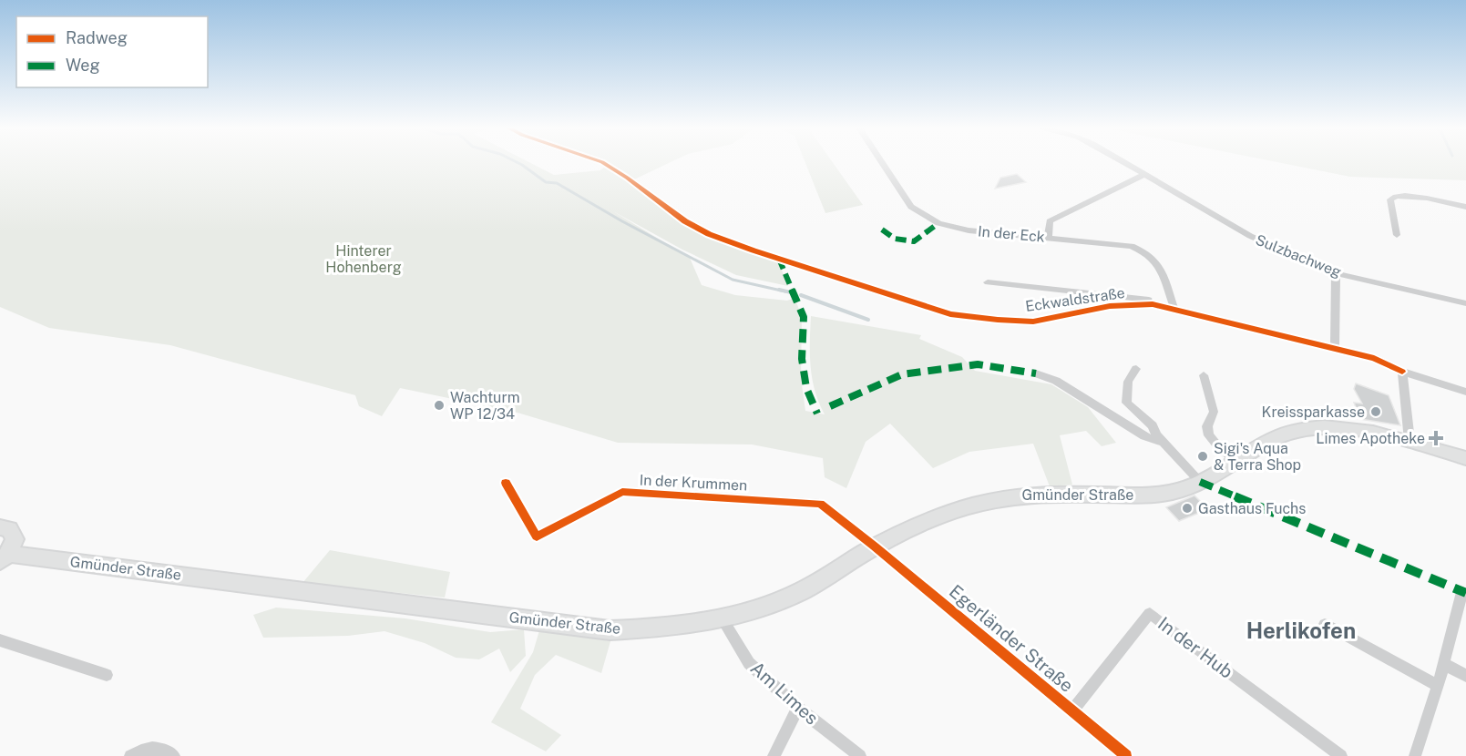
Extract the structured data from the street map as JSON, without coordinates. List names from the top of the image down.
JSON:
{
  "streets": {
    "main road": ["Gmünder Straße"],
    "street": [
      "In der Eck",
      "Sulzbachweg",
      "Eckwaldstraße",
      "In der Krummen",
      "Egerländer Straße",
      "In der Hub",
      "Am Limes"
    ]
  },
  "crossings": [
    ["In der Eck", "Eckwaldstraße"],
    ["In der Krummen", "Gmünder Straße"],
    ["In der Krummen", "Egerländer Straße"],
    ["Gmünder Straße", "Egerländer Straße"],
    ["Gmünder Straße", "Am Limes"],
    ["Egerländer Straße", "In der Hub"]
  ],
  "districts": ["Herlikofen"],
  "parks": ["Hinterer Hohenberg"],
  "places": {
    "other": [
      "Wachturm WP 12/34",
      "Kreissparkasse",
      "Sigi's Aqua & Terra Shop",
      "Gasthaus Fuchs"
    ],
    "health": ["Limes Apotheke"]
  },
  "legend": ["Radweg", "Weg"]
}
